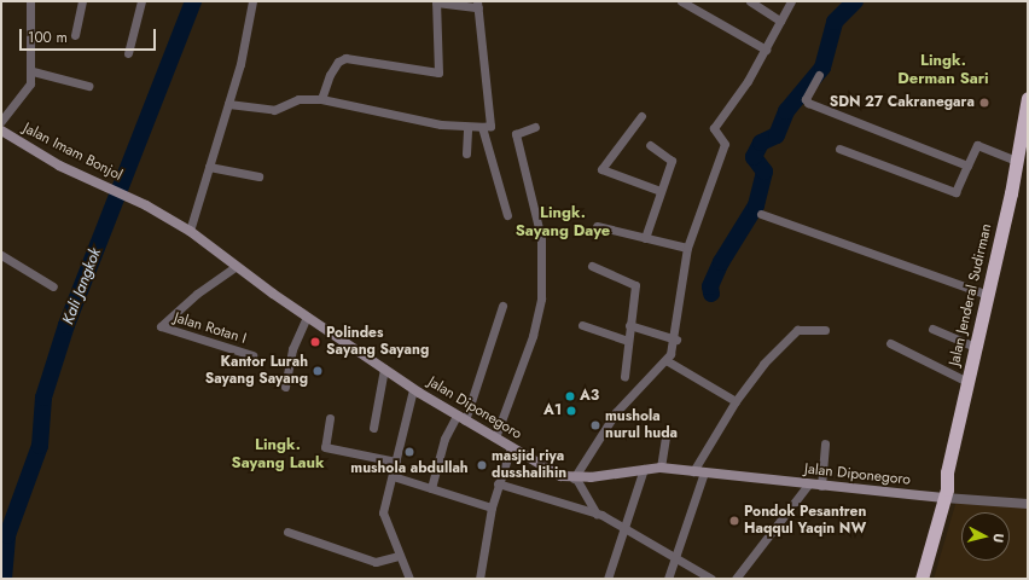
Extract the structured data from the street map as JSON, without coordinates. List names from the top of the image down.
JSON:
{
  "streets": {
    "highway": ["Jalan Jenderal Sudirman"],
    "main road": ["Jalan Imam Bonjol", "Jalan Diponegoro"],
    "street": ["Jalan Rotan I"]
  },
  "crossings": [
    ["Jalan Imam Bonjol", "Jalan Diponegoro"],
    ["Jalan Jenderal Sudirman", "Jalan Diponegoro"],
    ["Jalan Rotan I", "Jalan Diponegoro"]
  ],
  "districts": ["Lingk. Derman Sari", "Lingk. Sayang Daye", "Lingk. Sayang Lauk"],
  "water": ["Kali Jangkok"],
  "places": [
    "SDN 27 Cakranegara",
    "Polindes Sayang Sayang",
    "Kantor Lurah Sayang Sayang",
    "A3",
    "A1",
    "mushola nurul huda",
    "mushola abdullah",
    "masjid riya dusshalihin",
    "Pondok Pesantren Haqqul Yaqin NW"
  ],
  "scale_bar": "100 m",
  "north": "right"
}
